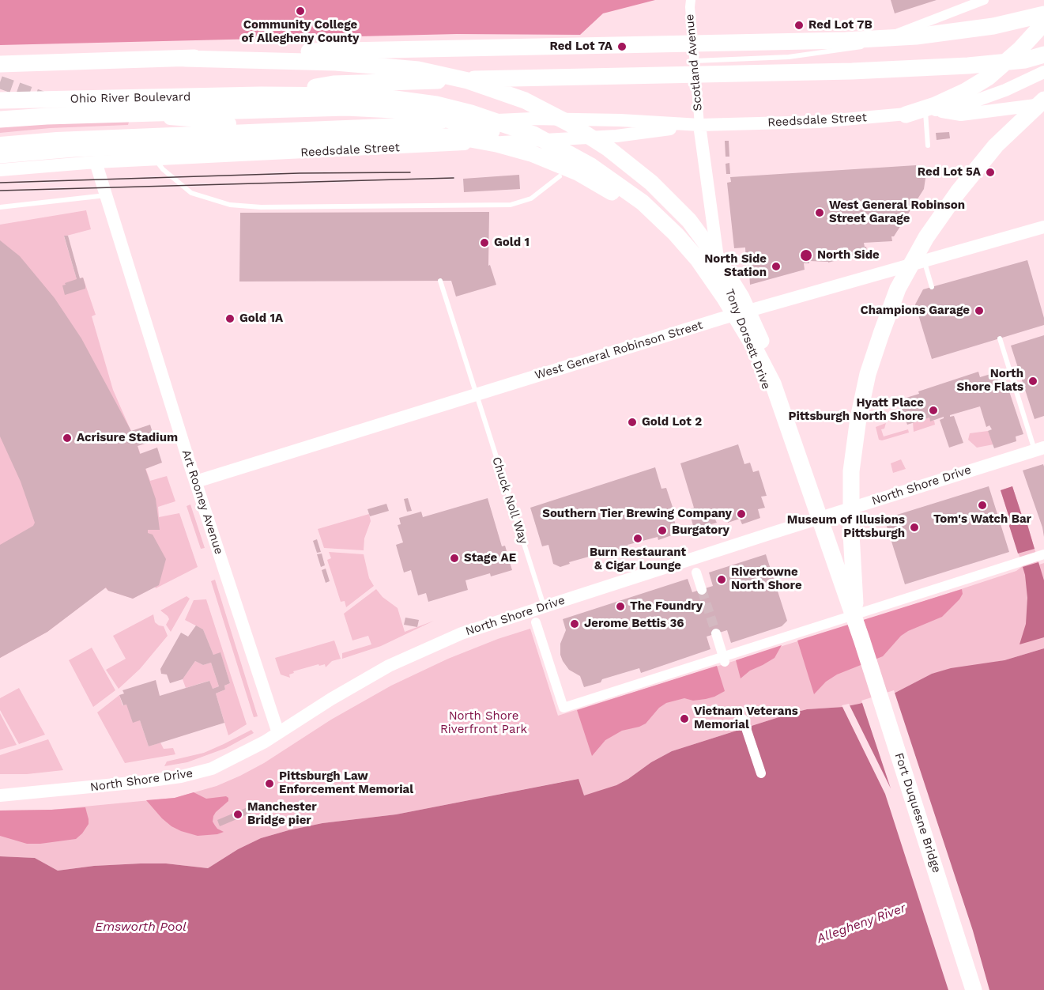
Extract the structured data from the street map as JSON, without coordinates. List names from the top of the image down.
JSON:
{
  "streets": {
    "highway": ["Ohio River Boulevard", "Fort Duquesne Bridge"],
    "main road": [
      "Reedsdale Street",
      "Tony Dorsett Drive",
      "West General Robinson Street",
      "North Shore Drive",
      "Art Rooney Avenue"
    ],
    "street": ["Scotland Avenue"],
    "lane": ["Chuck Noll Way"]
  },
  "crossings": [
    ["Scotland Avenue", "Reedsdale Street"],
    ["Scotland Avenue", "Tony Dorsett Drive"],
    ["Reedsdale Street", "Tony Dorsett Drive"],
    ["Reedsdale Street", "Art Rooney Avenue"],
    ["Tony Dorsett Drive", "West General Robinson Street"],
    ["Tony Dorsett Drive", "North Shore Drive"],
    ["West General Robinson Street", "Chuck Noll Way"],
    ["West General Robinson Street", "Art Rooney Avenue"],
    ["North Shore Drive", "Chuck Noll Way"],
    ["North Shore Drive", "Art Rooney Avenue"]
  ],
  "water": ["Allegheny River", "Emsworth Pool"],
  "parks": ["North Shore Riverfront Park"],
  "places": [
    "Community College of Allegheny County",
    "Red Lot 7B",
    "Red Lot 7A",
    "Red Lot 5A",
    "West General Robinson Street Garage",
    "Gold 1",
    "North Side",
    "North Side Station",
    "Champions Garage",
    "Gold 1A",
    "North Shore Flats",
    "Hyatt Place Pittsburgh North Shore",
    "Gold Lot 2",
    "Acrisure Stadium",
    "Tom's Watch Bar",
    "Southern Tier Brewing Company",
    "Museum of Illusions Pittsburgh",
    "Burgatory",
    "Burn Restaurant & Cigar Lounge",
    "Stage AE",
    "Rivertowne North Shore",
    "The Foundry",
    "Jerome Bettis 36",
    "Vietnam Veterans Memorial",
    "Pittsburgh Law Enforcement Memorial",
    "Manchester Bridge pier"
  ]
}
